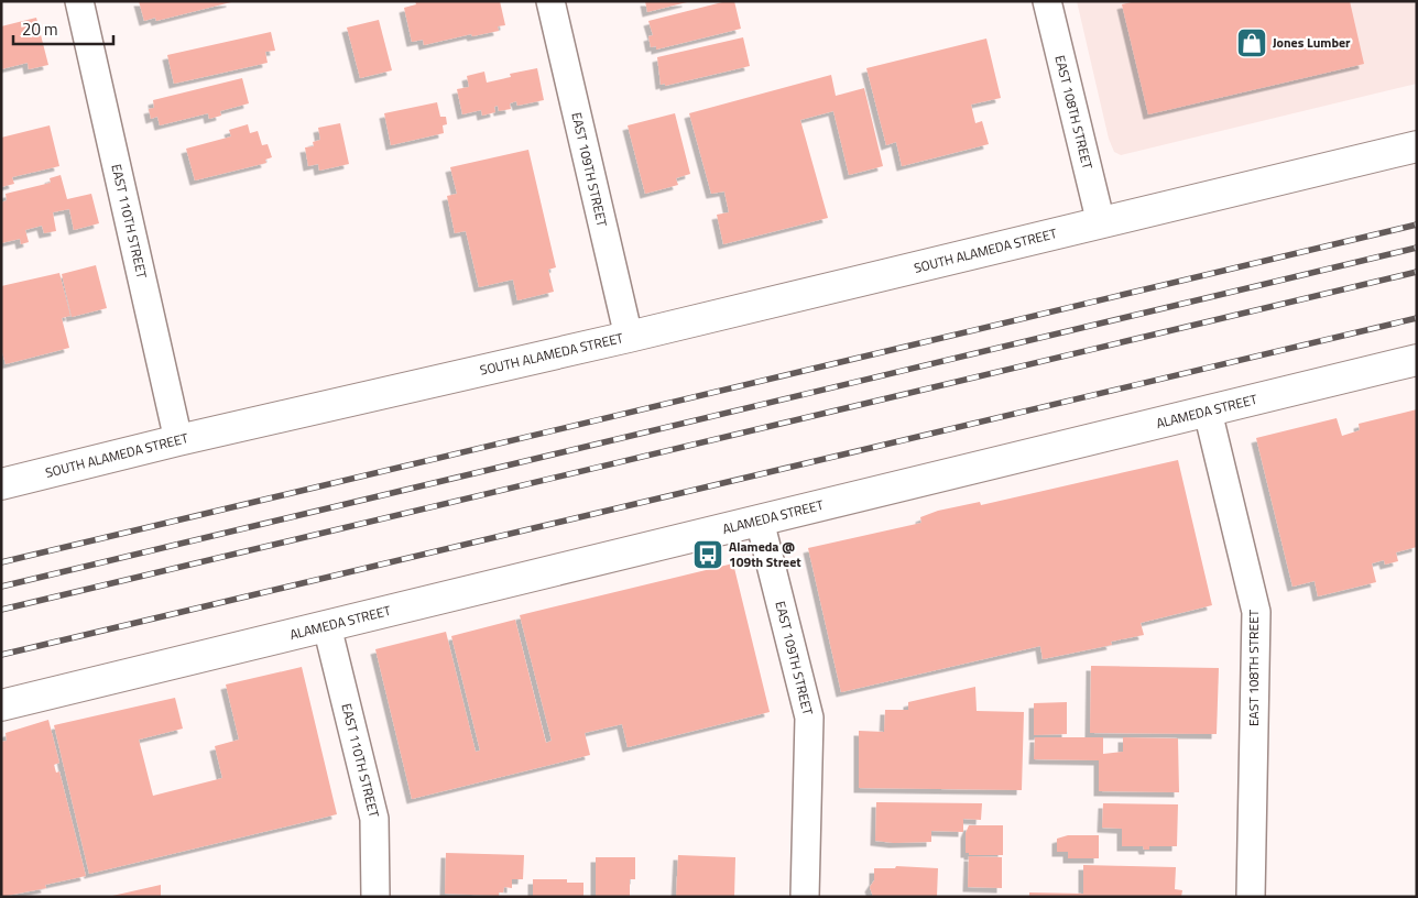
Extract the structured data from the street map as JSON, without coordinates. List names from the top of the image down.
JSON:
{
  "streets": {
    "street": [
      "EAST 108TH STREET",
      "EAST 109TH STREET",
      "EAST 110TH STREET",
      "SOUTH ALAMEDA STREET",
      "ALAMEDA STREET"
    ]
  },
  "crossings": [
    ["EAST 108TH STREET", "SOUTH ALAMEDA STREET"],
    ["EAST 108TH STREET", "ALAMEDA STREET"],
    ["EAST 109TH STREET", "SOUTH ALAMEDA STREET"],
    ["EAST 109TH STREET", "ALAMEDA STREET"],
    ["EAST 110TH STREET", "SOUTH ALAMEDA STREET"],
    ["EAST 110TH STREET", "ALAMEDA STREET"]
  ],
  "places": {
    "shop": ["Jones Lumber"],
    "bus stop": ["Alameda @ 109th Street"]
  },
  "scale_bar": "20 m"
}
